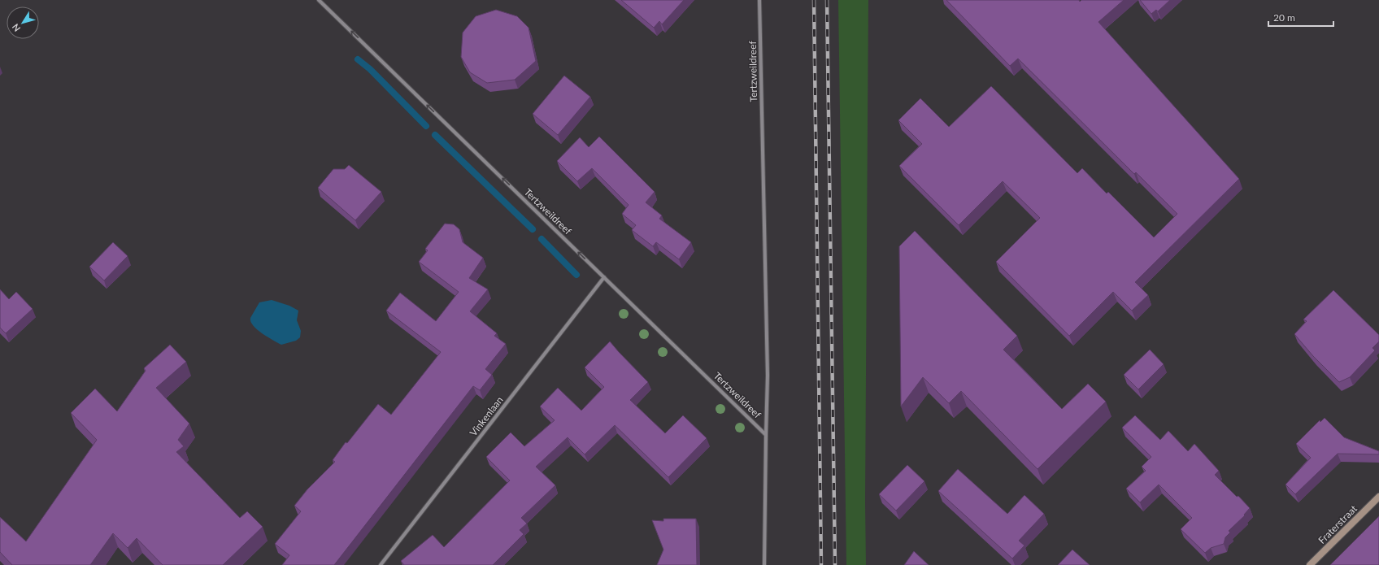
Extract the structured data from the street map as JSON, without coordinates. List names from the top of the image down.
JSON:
{
  "streets": {
    "street": ["Tertzweildreef", "Vinkenlaan", "Fraterstraat"]
  },
  "crossings": [
    ["Tertzweildreef", "Vinkenlaan"]
  ],
  "scale_bar": "20 m",
  "north": "bottom left"
}
